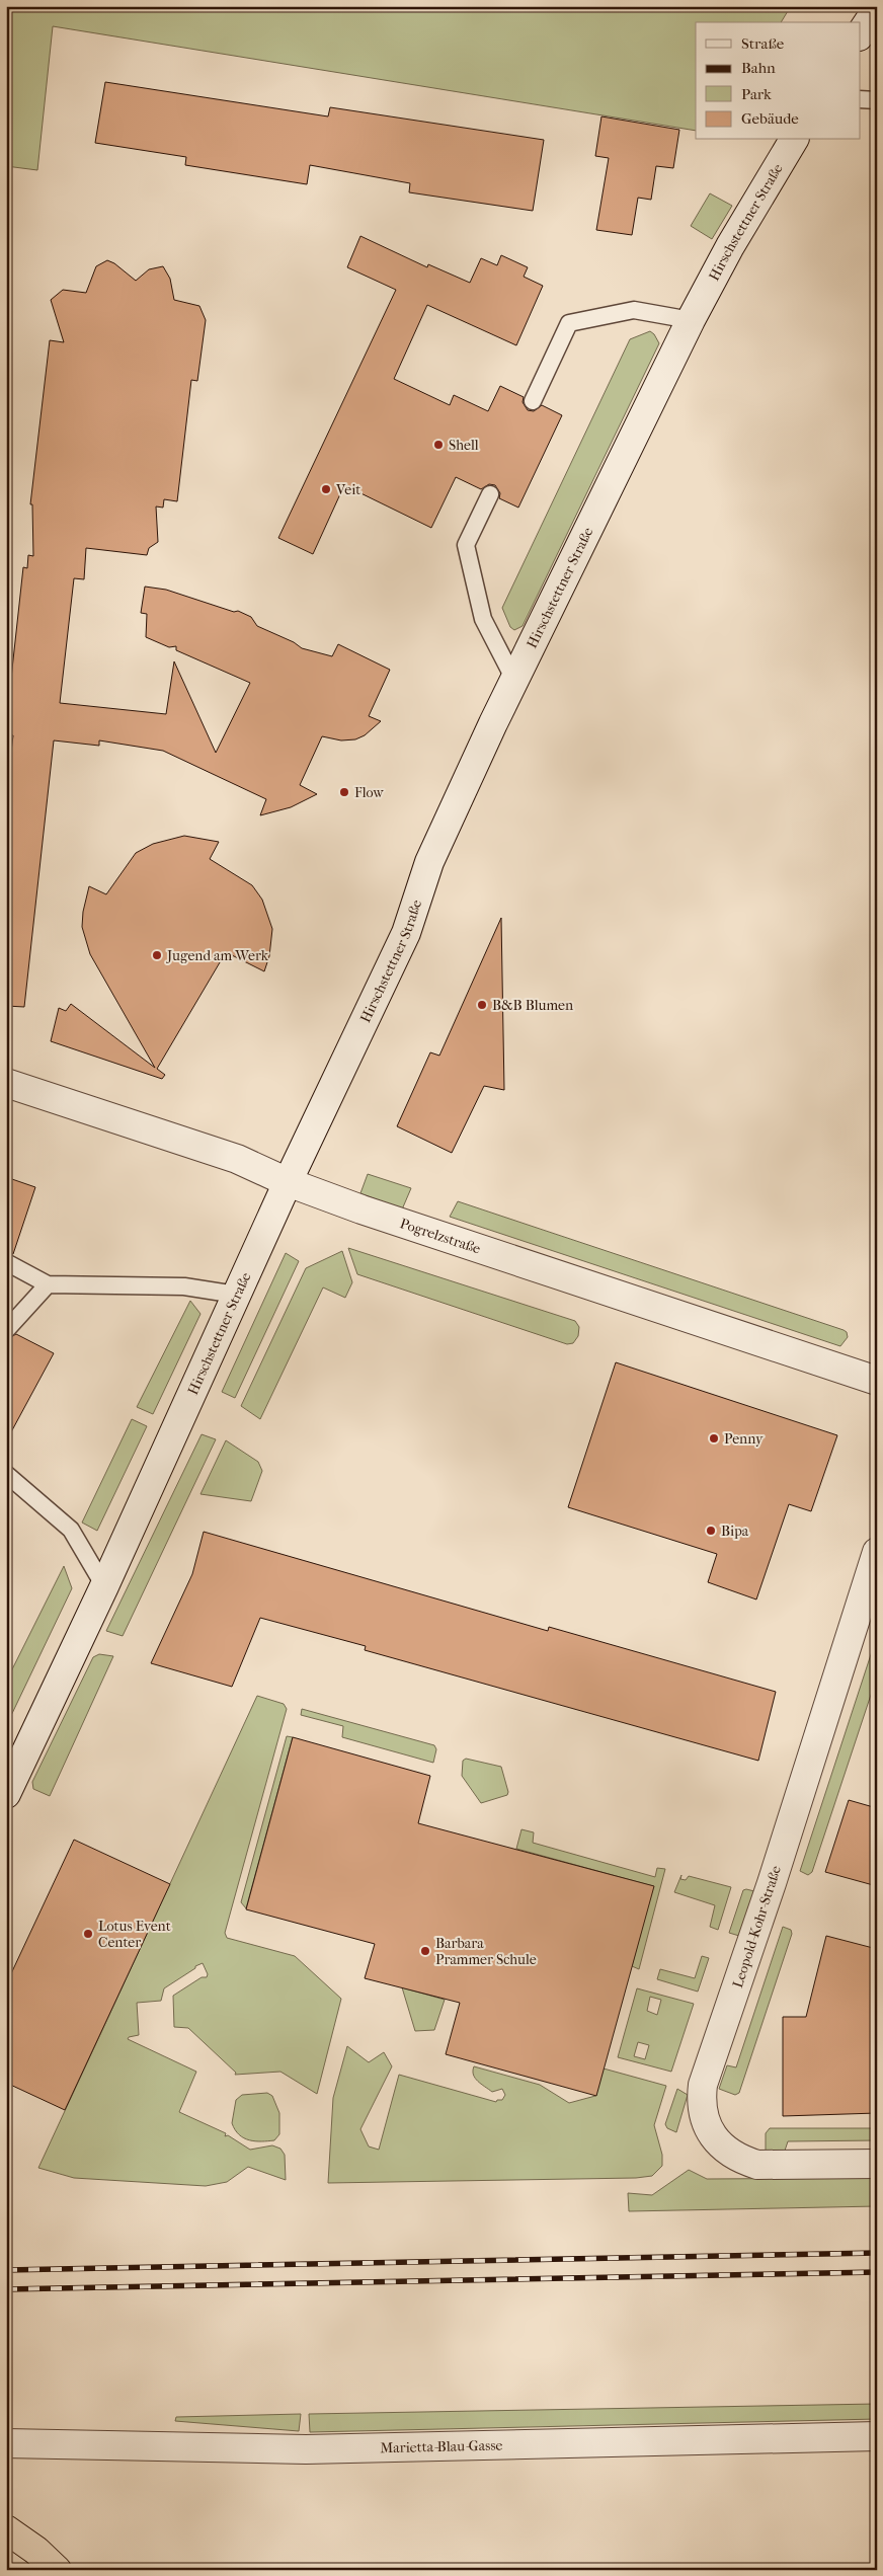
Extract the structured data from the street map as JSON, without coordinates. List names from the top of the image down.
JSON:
{
  "streets": {
    "street": [
      "Hirschstettner Straße",
      "Pogrelzstraße",
      "Leopold-Kohr-Straße",
      "Marietta-Blau-Gasse"
    ]
  },
  "crossings": [
    ["Hirschstettner Straße", "Pogrelzstraße"]
  ],
  "places": [
    "Shell",
    "Veit",
    "Flow",
    "Jugend am Werk",
    "B&B Blumen",
    "Penny",
    "Bipa",
    "Lotus Event Center",
    "Barbara Prammer Schule"
  ],
  "legend": [
    "Straße",
    "Bahn",
    "Park",
    "Gebäude"
  ]
}
